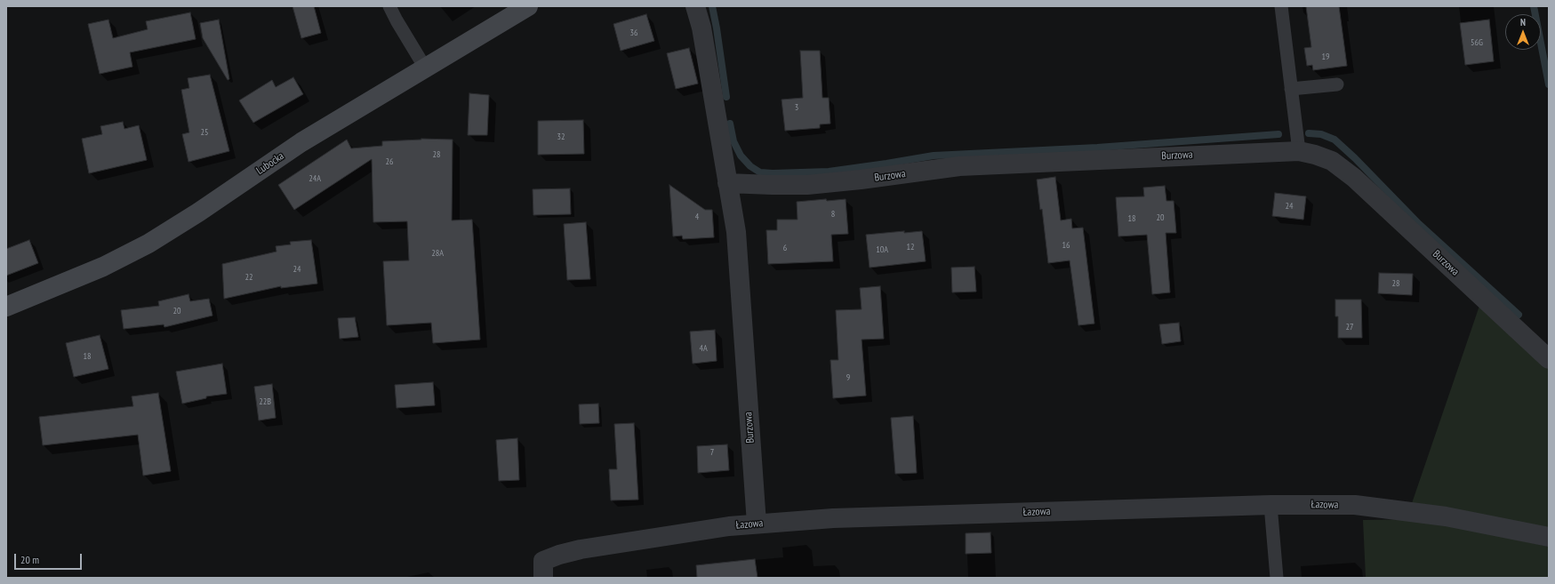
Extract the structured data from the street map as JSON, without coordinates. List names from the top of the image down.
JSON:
{
  "streets": {
    "street": ["Burzowa", "Lubocka", "Łazowa"]
  },
  "crossings": [
    ["Burzowa", "Łazowa"]
  ],
  "house_numbers": [
    "36",
    "56G",
    "19",
    "3",
    "25",
    "32",
    "28",
    "26",
    "24A",
    "24",
    "8",
    "4",
    "20",
    "18",
    "16",
    "12",
    "6",
    "10A",
    "28A",
    "24",
    "22",
    "28",
    "20",
    "27",
    "4A",
    "18",
    "9",
    "22B",
    "7"
  ],
  "scale_bar": "20 m",
  "north": "top"
}
